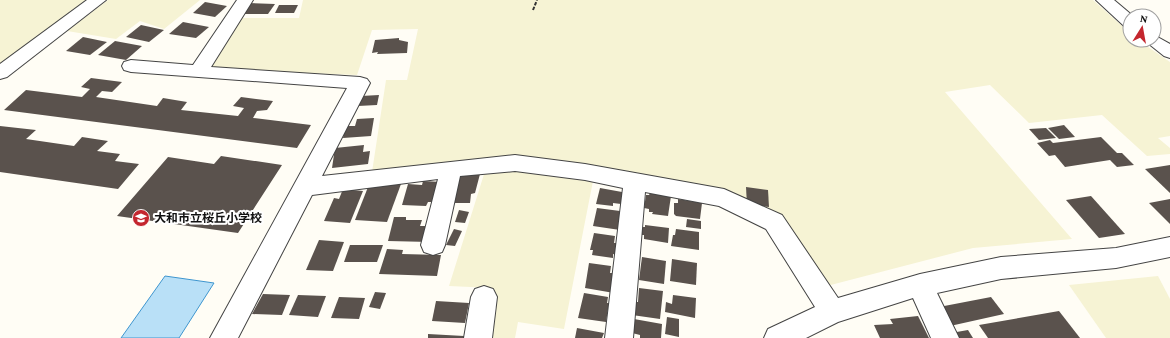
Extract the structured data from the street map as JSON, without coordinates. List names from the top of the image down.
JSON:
{
  "places": {
    "school or university": ["大和市立桜丘小学校"]
  },
  "north": "top"
}
